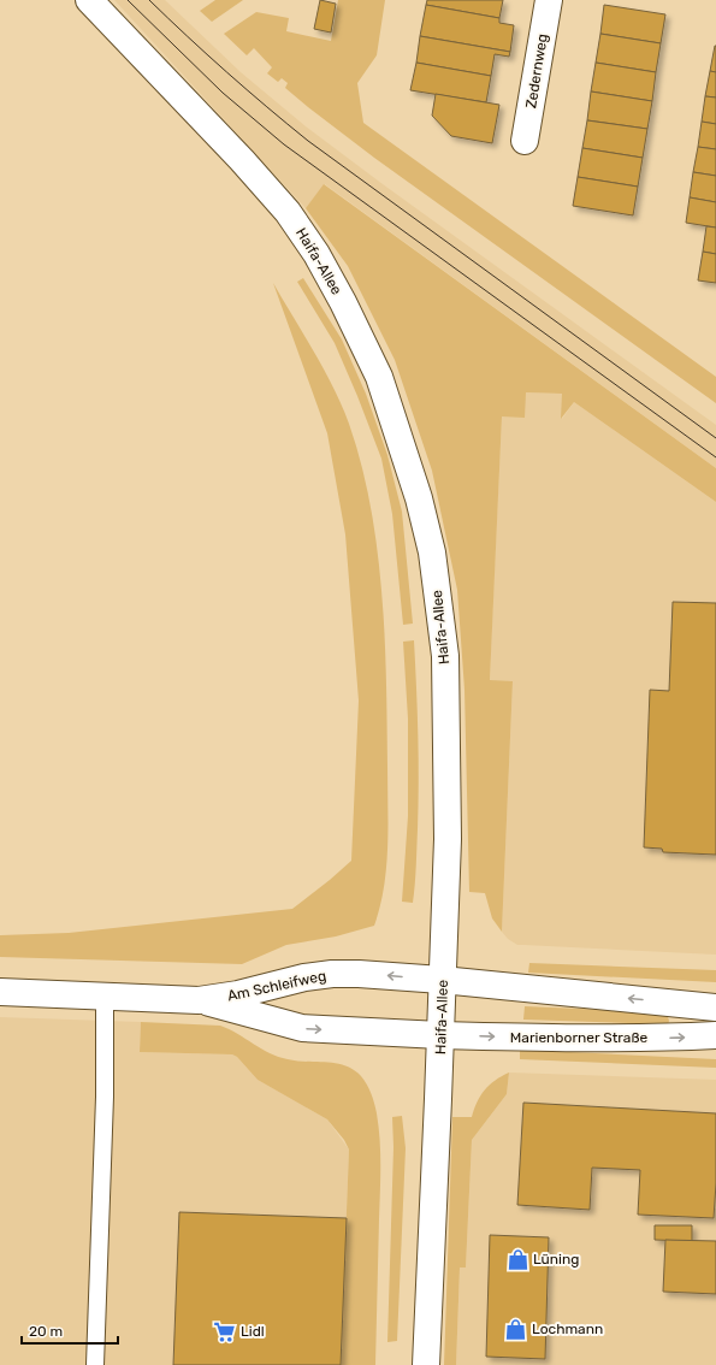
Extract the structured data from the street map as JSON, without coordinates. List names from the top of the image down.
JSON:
{
  "streets": {
    "street": [
      "Zedernweg",
      "Haifa-Allee",
      "Am Schleifweg",
      "Marienborner Straße"
    ]
  },
  "crossings": [
    ["Haifa-Allee", "Am Schleifweg"],
    ["Haifa-Allee", "Marienborner Straße"],
    ["Am Schleifweg", "Marienborner Straße"]
  ],
  "places": {
    "shop": ["Lüning", "Lochmann"],
    "supermarket": ["Lidl"]
  },
  "scale_bar": "20 m"
}
